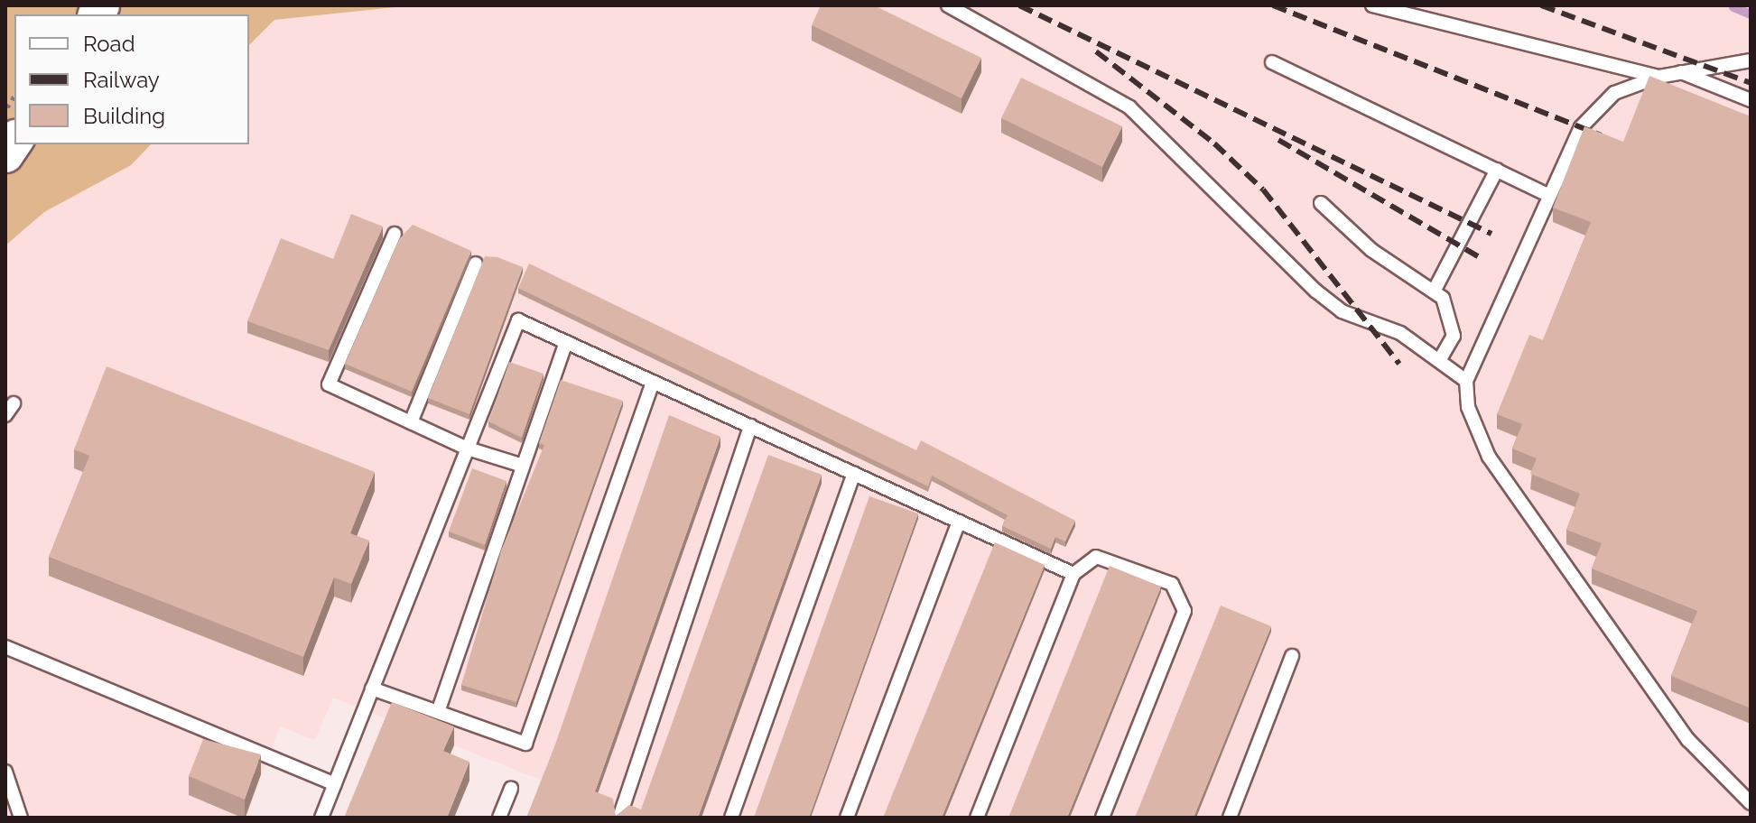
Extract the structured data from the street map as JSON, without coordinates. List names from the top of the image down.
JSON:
{
  "legend": ["Road", "Railway", "Building"]
}
